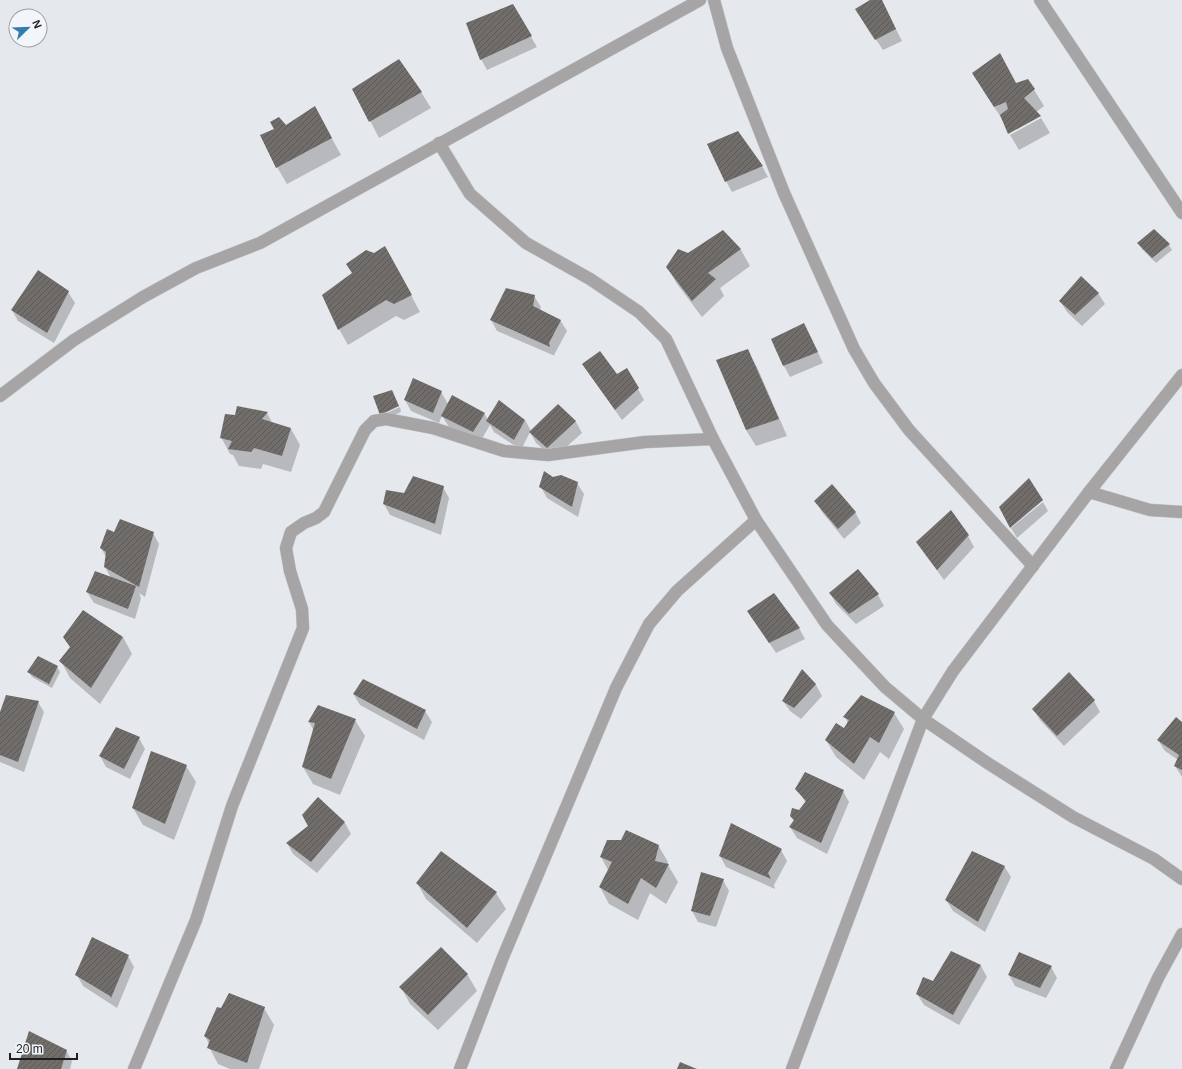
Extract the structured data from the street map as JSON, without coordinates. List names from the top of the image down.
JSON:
{
  "scale_bar": "20 m",
  "north": "top right"
}
